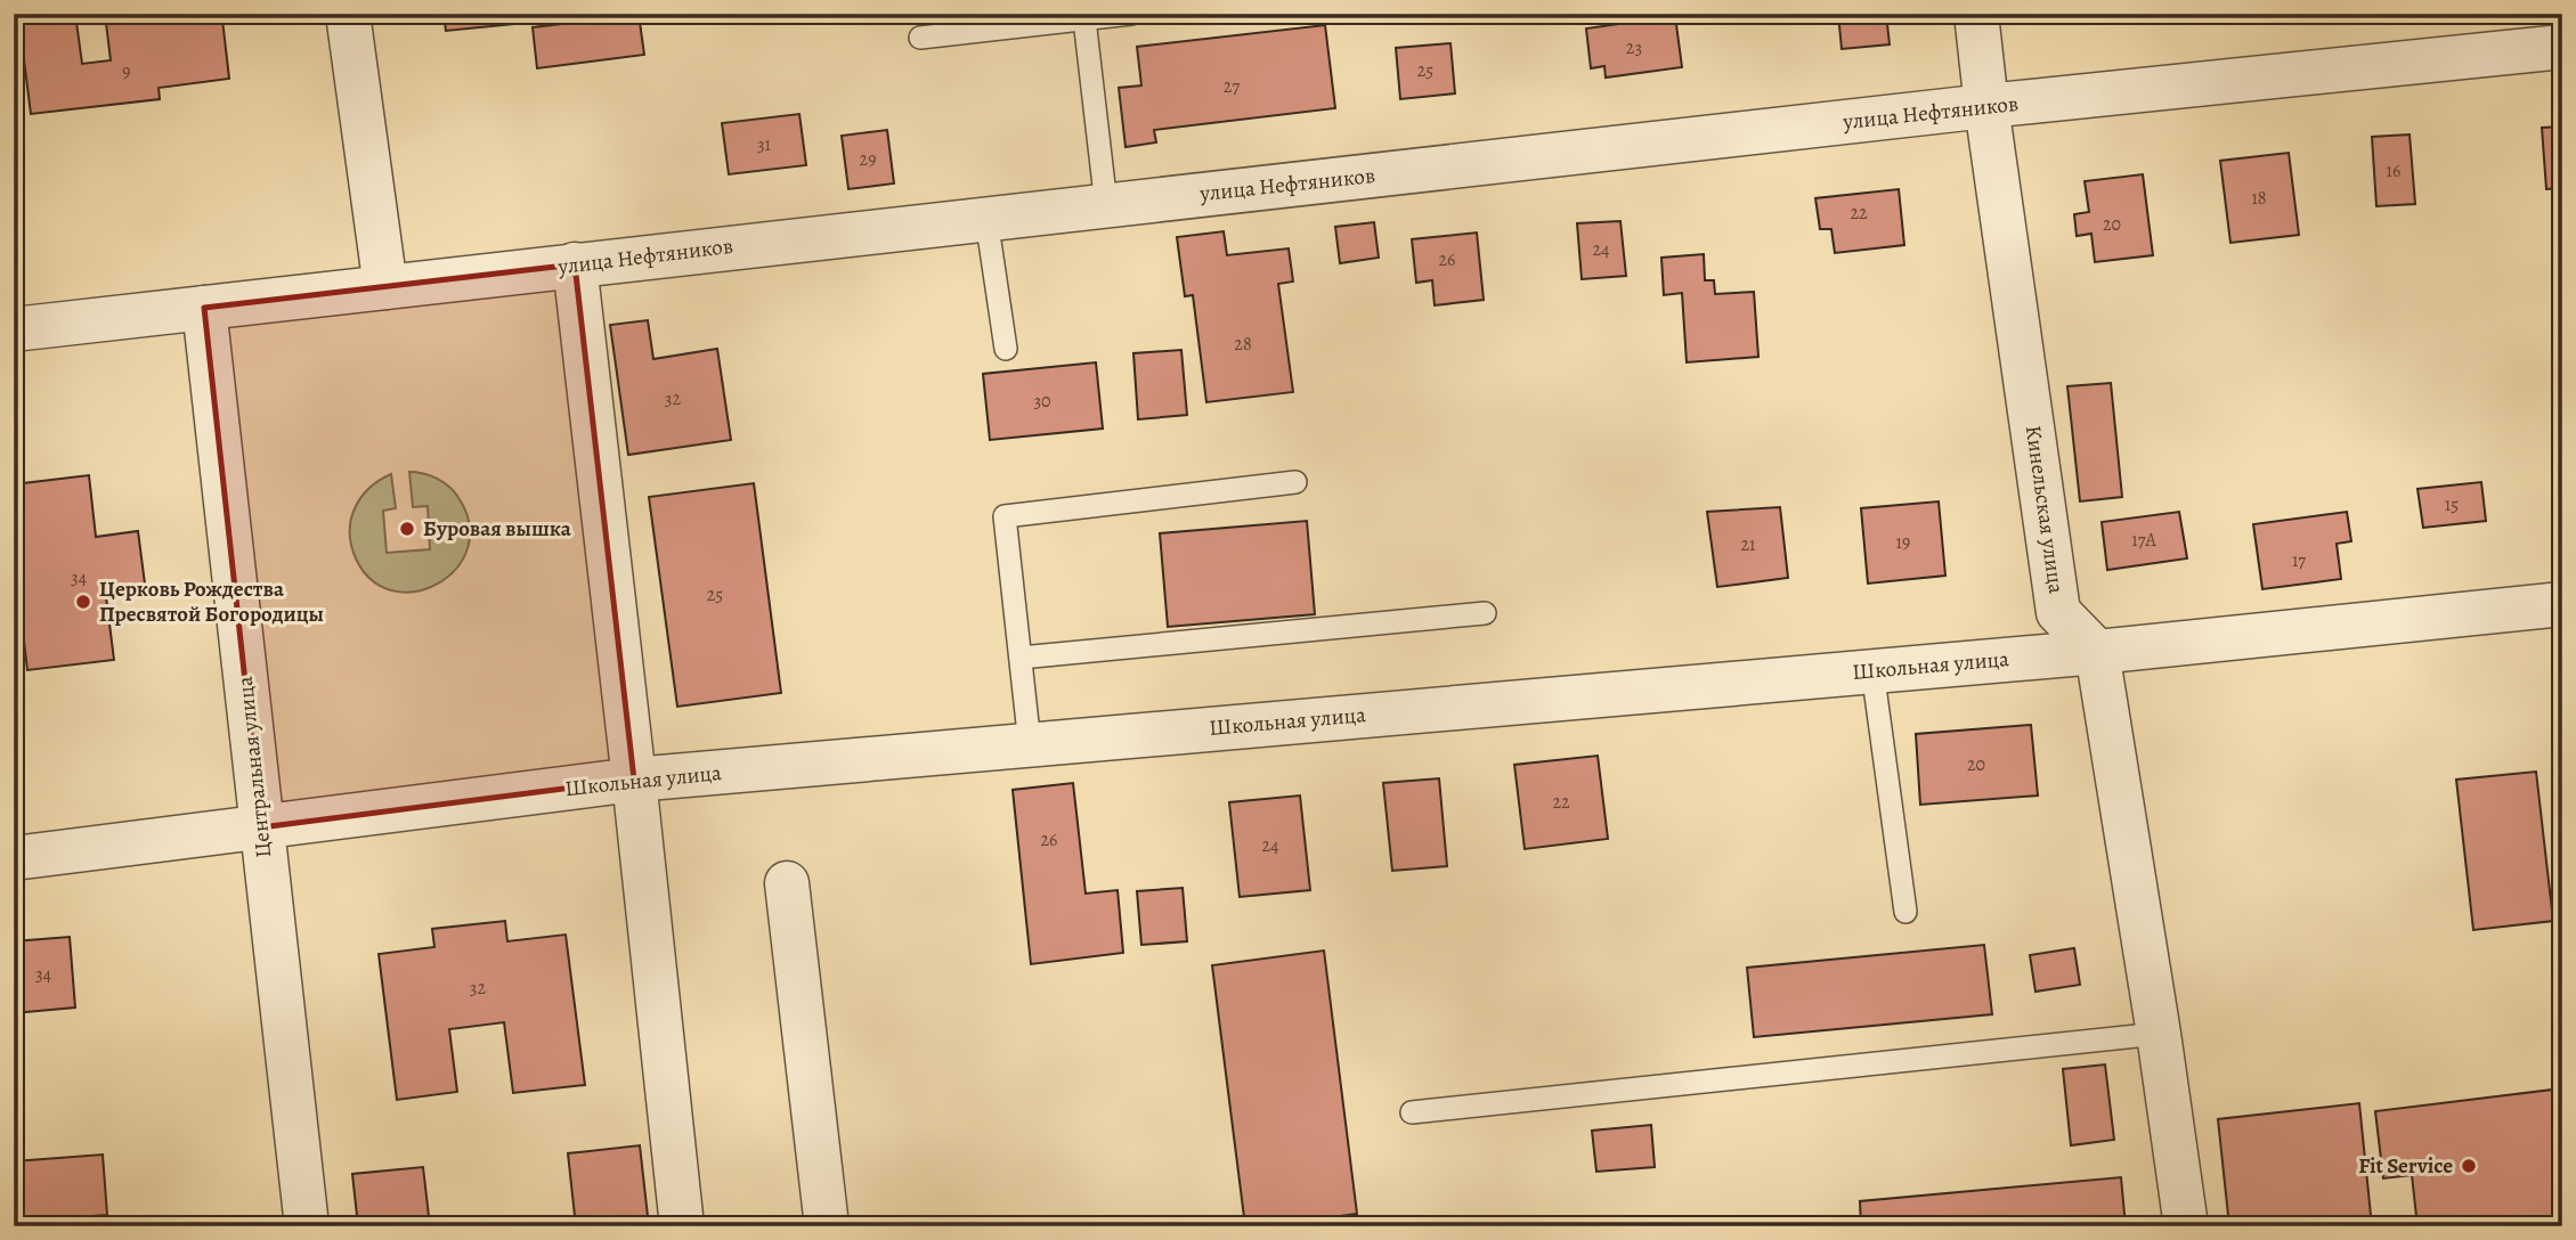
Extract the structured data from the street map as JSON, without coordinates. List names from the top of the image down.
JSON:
{
  "streets": {
    "street": [
      "улица Нефтяников",
      "Кинельская улица",
      "Школьная улица",
      "Центральная улица"
    ]
  },
  "crossings": [
    ["улица Нефтяников", "Кинельская улица"],
    ["улица Нефтяников", "Центральная улица"],
    ["Кинельская улица", "Школьная улица"],
    ["Школьная улица", "Центральная улица"]
  ],
  "places": ["Буровая вышка", "Церковь Рождества Пресвятой Богородицы", "Fit Service"],
  "house_numbers": [
    "23",
    "25",
    "9",
    "27",
    "31",
    "29",
    "16",
    "18",
    "22",
    "20",
    "24",
    "26",
    "28",
    "32",
    "30",
    "15",
    "17А",
    "19",
    "21",
    "17",
    "34",
    "25",
    "20",
    "22",
    "26",
    "24",
    "34",
    "32"
  ]
}
